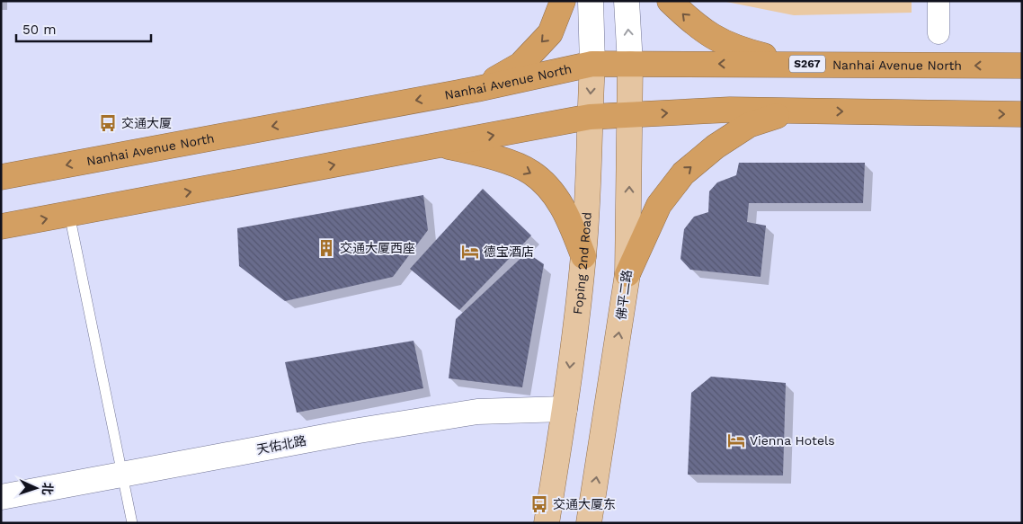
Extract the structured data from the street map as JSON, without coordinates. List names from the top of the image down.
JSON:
{
  "streets": {
    "highway": ["S267", "Nanhai Avenue North"],
    "main road": ["Foping 2nd Road", "佛平二路"],
    "street": ["天佑北路"]
  },
  "crossings": [
    ["Nanhai Avenue North", "Foping 2nd Road"],
    ["Nanhai Avenue North", "佛平二路"],
    ["Foping 2nd Road", "天佑北路"]
  ],
  "one_way": ["Foping 2nd Road", "佛平二路"],
  "places": {
    "bus stop": ["交通大厦", "交通大厦东"],
    "building": ["交通大厦西座"],
    "hotel": ["德宝酒店", "Vienna Hotels"]
  },
  "scale_bar": "50 m",
  "north": "right"
}
